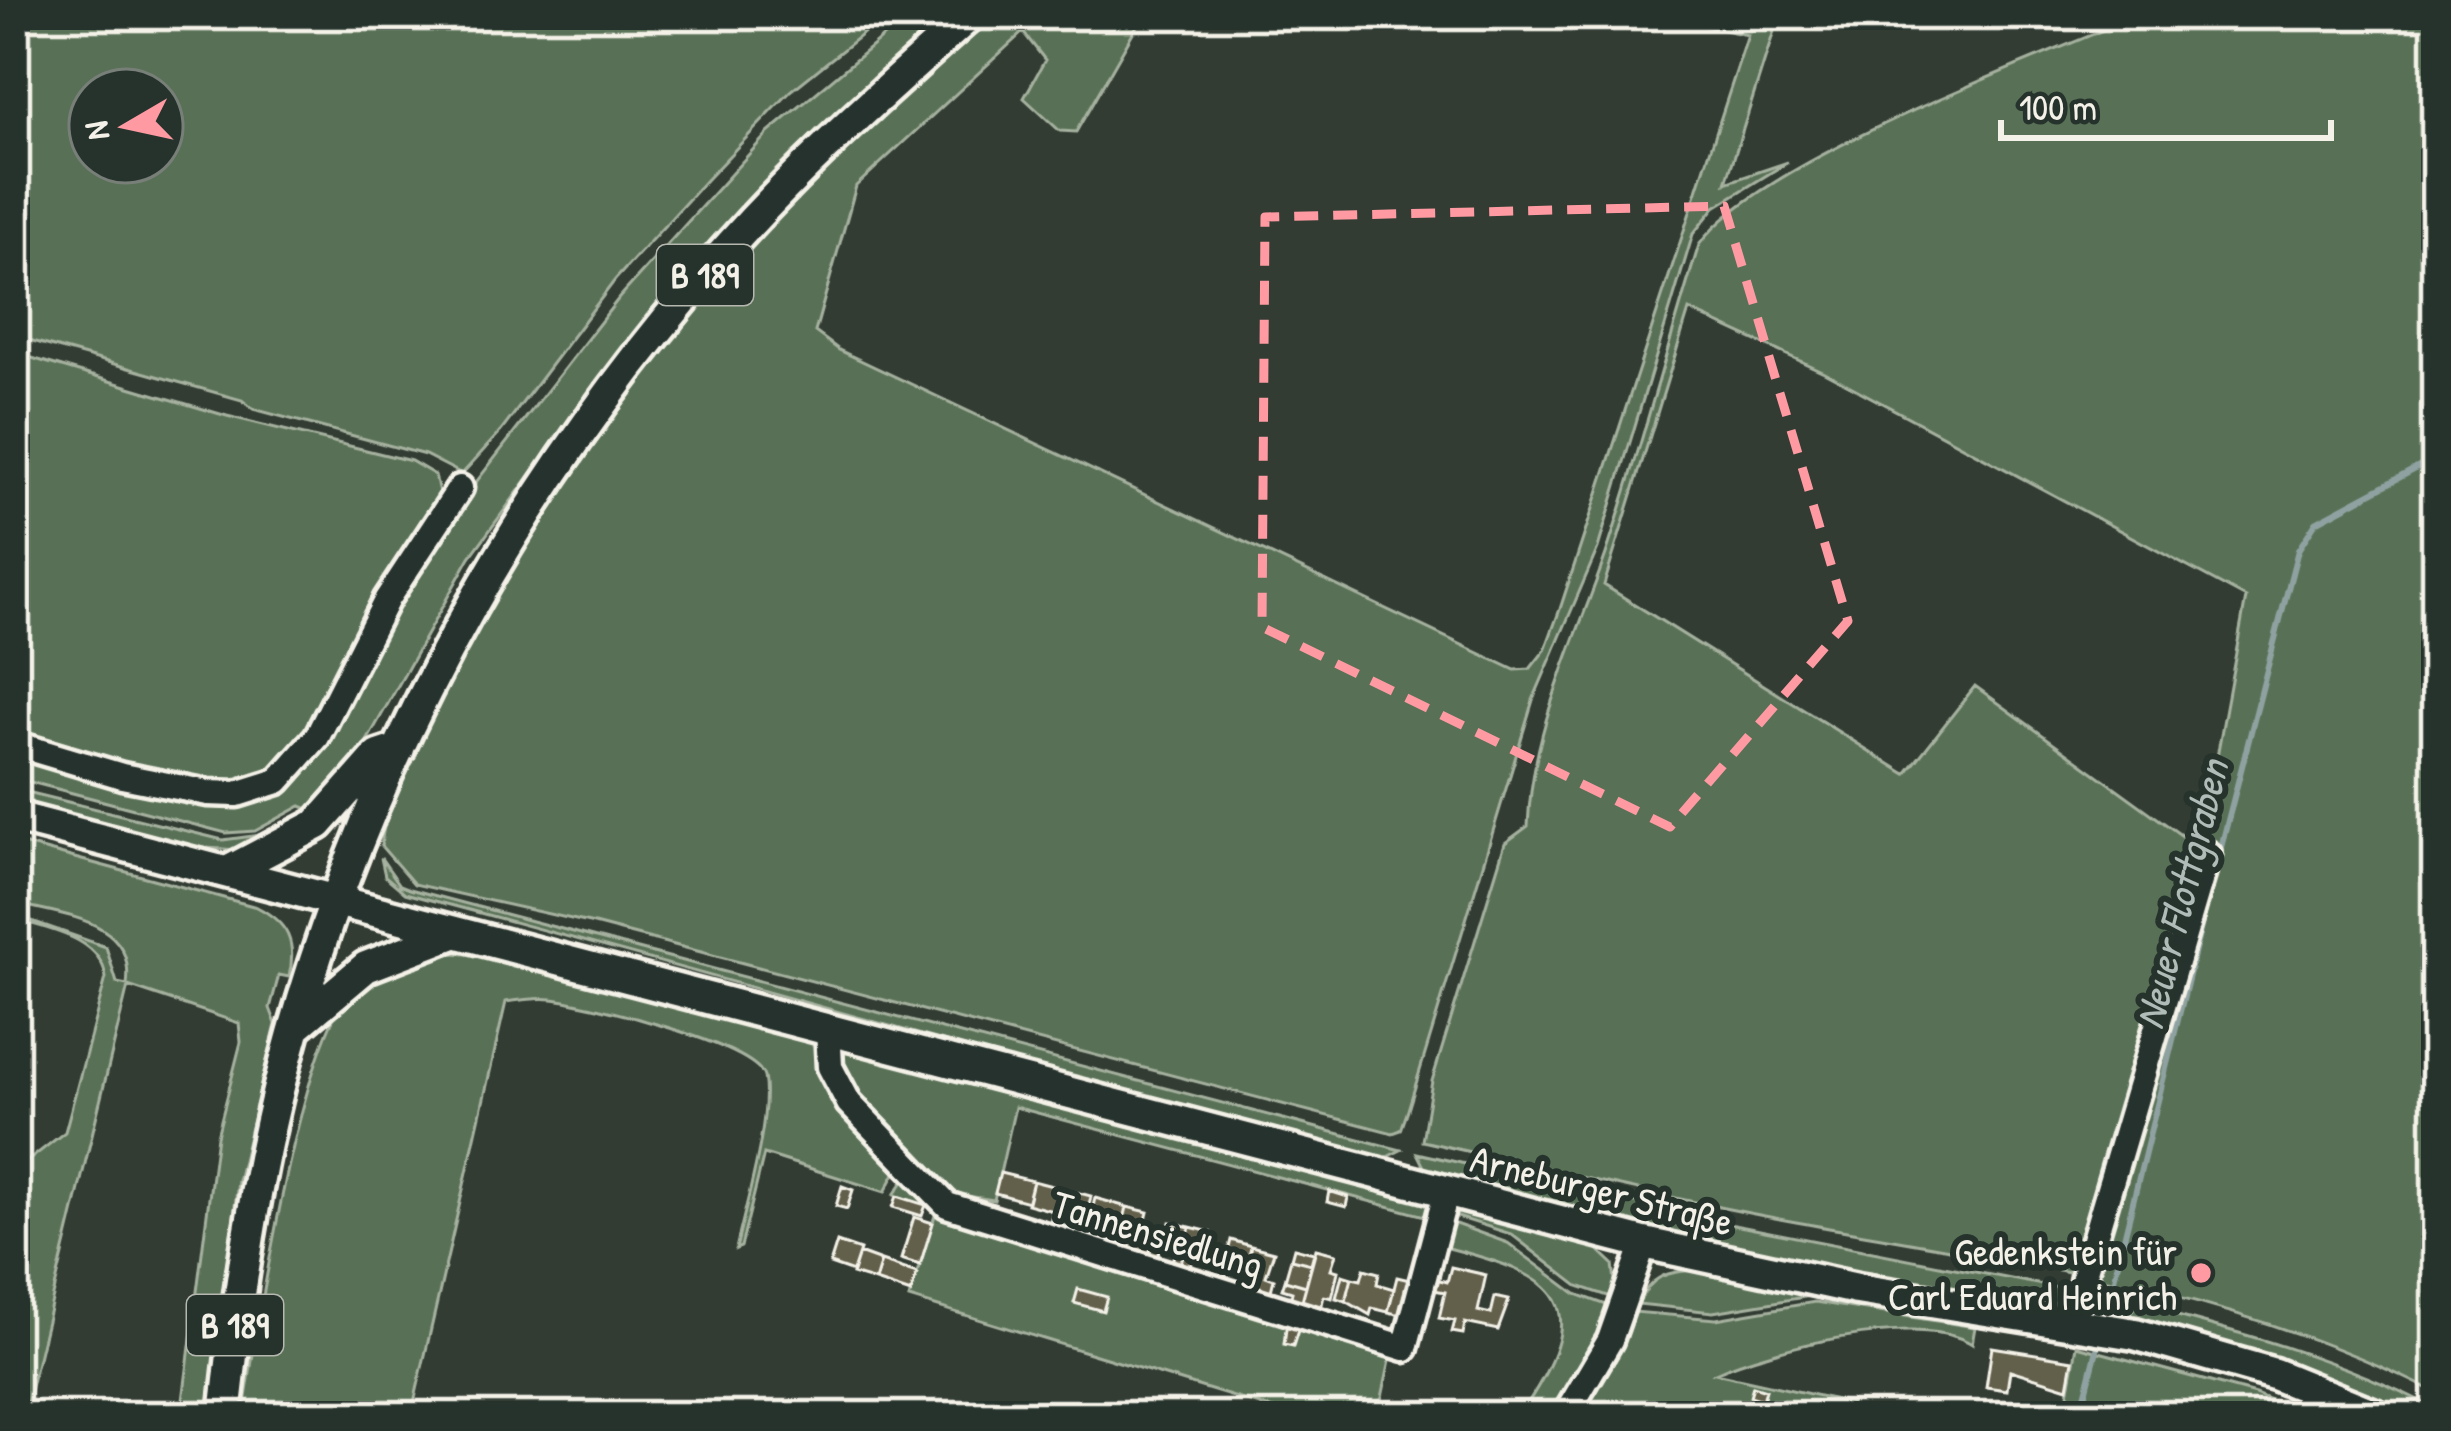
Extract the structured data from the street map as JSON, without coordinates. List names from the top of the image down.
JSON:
{
  "streets": {
    "main road": ["B 189", "Arneburger Straße"],
    "street": ["Tannensiedlung"]
  },
  "crossings": [
    ["B 189", "Arneburger Straße"],
    ["Arneburger Straße", "Tannensiedlung"]
  ],
  "water": ["Neuer Flottgraben"],
  "places": ["Gedenkstein für Carl Eduard Heinrich"],
  "scale_bar": "100 m",
  "north": "left"
}
